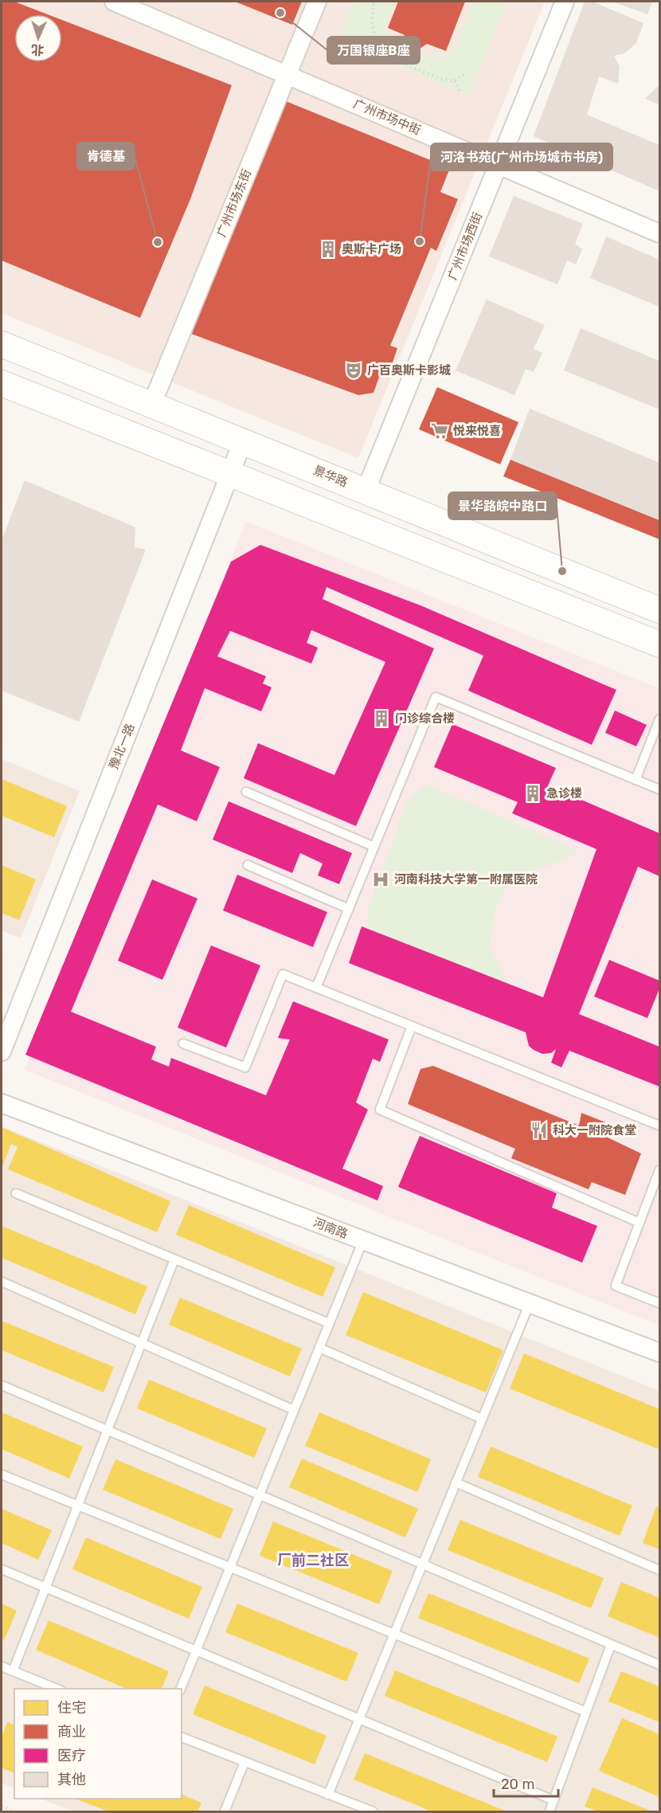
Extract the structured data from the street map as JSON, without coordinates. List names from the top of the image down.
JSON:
{
  "streets": {
    "main road": ["景华路"],
    "street": [
      "广州市场中街",
      "广州市场东街",
      "广州市场西街",
      "豫北一路",
      "河南路"
    ]
  },
  "crossings": [
    ["广州市场中街", "广州市场东街"],
    ["广州市场中街", "广州市场西街"],
    ["广州市场东街", "景华路"],
    ["广州市场西街", "景华路"],
    ["景华路", "豫北一路"]
  ],
  "districts": ["厂前二社区"],
  "places": {
    "other": [
      "万国银座B座",
      "河洛书苑(广州市场城市书房)",
      "肯德基",
      "景华路皖中路口"
    ],
    "building": ["奥斯卡广场", "门诊综合楼", "急诊楼"],
    "theatre": ["广百奥斯卡影城"],
    "supermarket": ["悦来悦喜"],
    "hospital": ["河南科技大学第一附属医院"],
    "restaurant": ["科大一附院食堂"]
  },
  "legend": [
    "住宅",
    "商业",
    "医疗",
    "其他"
  ],
  "scale_bar": "20 m",
  "north": "bottom"
}
